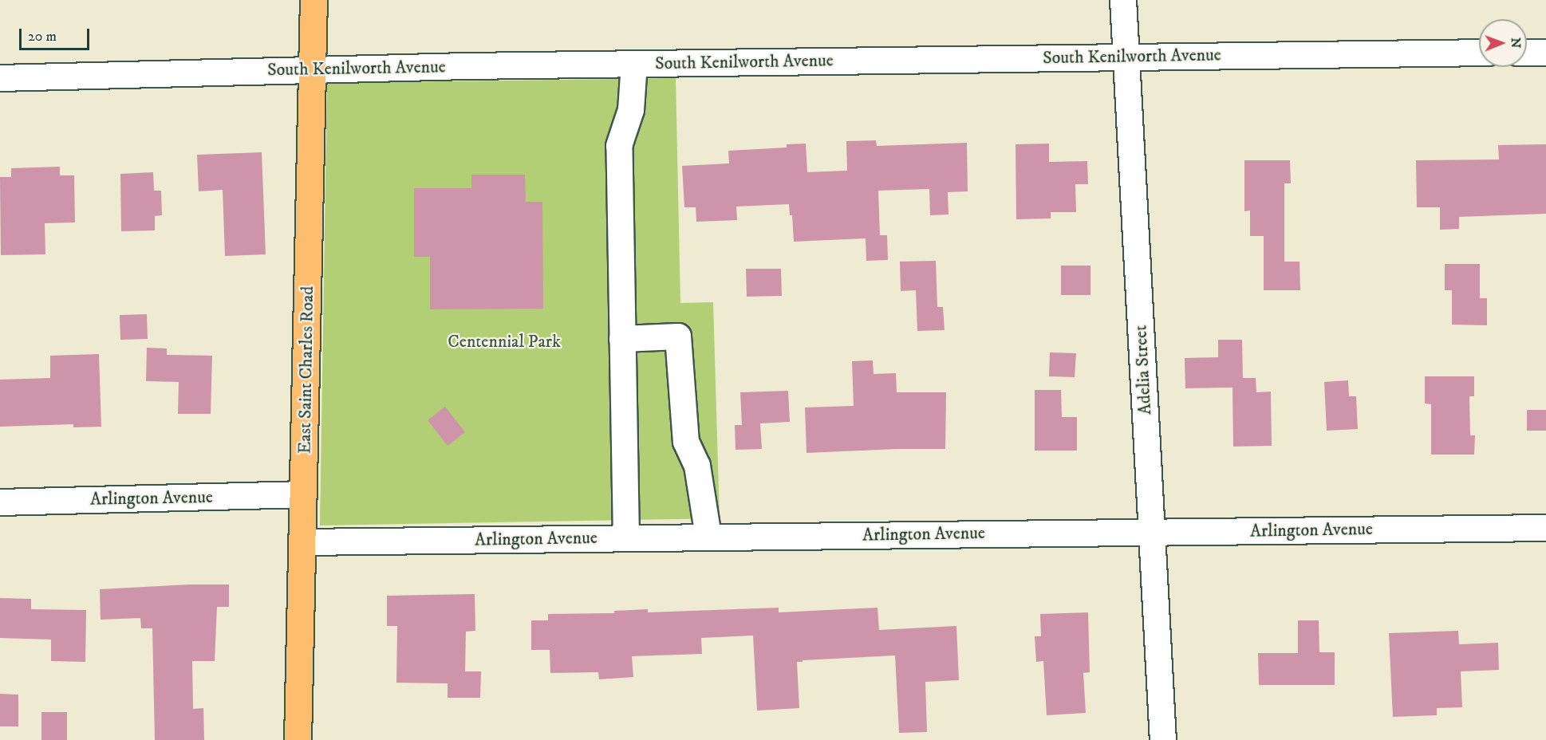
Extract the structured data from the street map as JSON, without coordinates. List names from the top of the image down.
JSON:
{
  "streets": {
    "main road": ["East Saint Charles Road"],
    "street": ["South Kenilworth Avenue", "Adelia Street", "Arlington Avenue"]
  },
  "crossings": [
    ["South Kenilworth Avenue", "East Saint Charles Road"],
    ["South Kenilworth Avenue", "Adelia Street"],
    ["East Saint Charles Road", "Arlington Avenue"],
    ["Adelia Street", "Arlington Avenue"]
  ],
  "parks": ["Centennial Park"],
  "scale_bar": "20 m",
  "north": "right"
}
